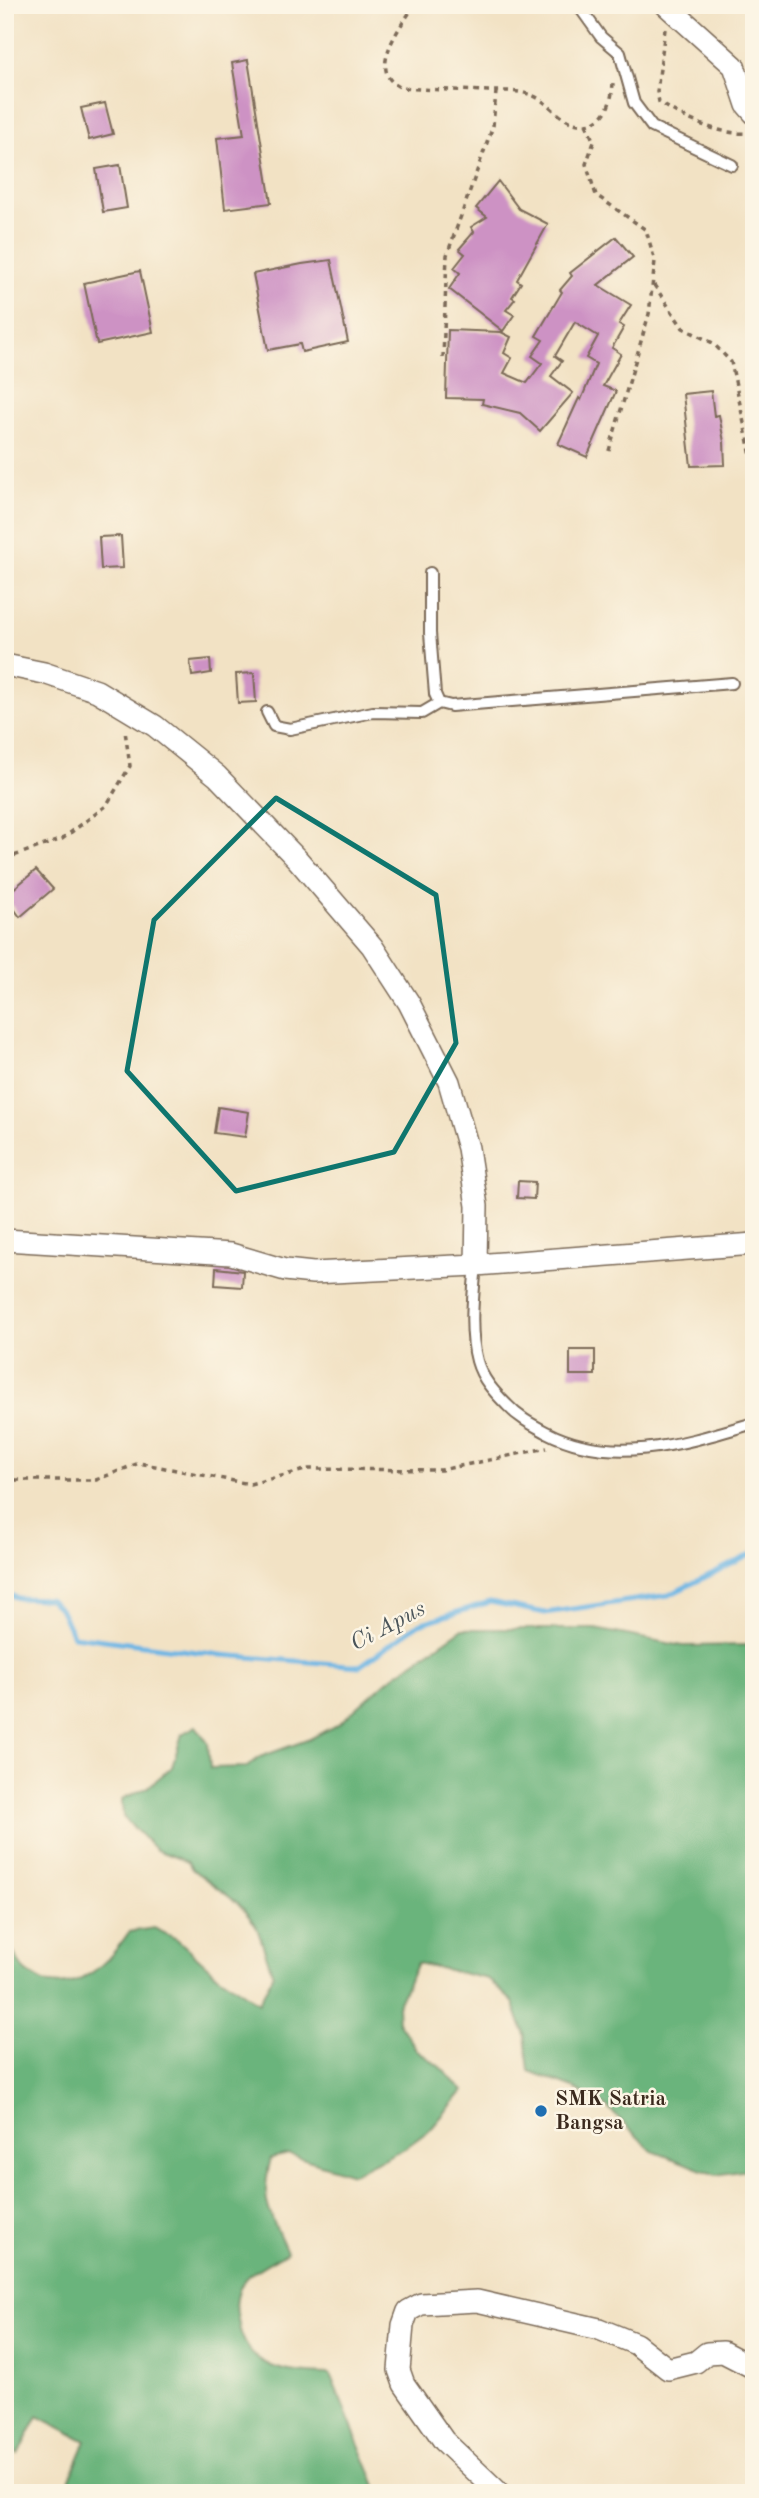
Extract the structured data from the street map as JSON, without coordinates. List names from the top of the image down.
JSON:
{
  "water": ["Ci Apus"],
  "places": ["SMK Satria Bangsa"]
}
